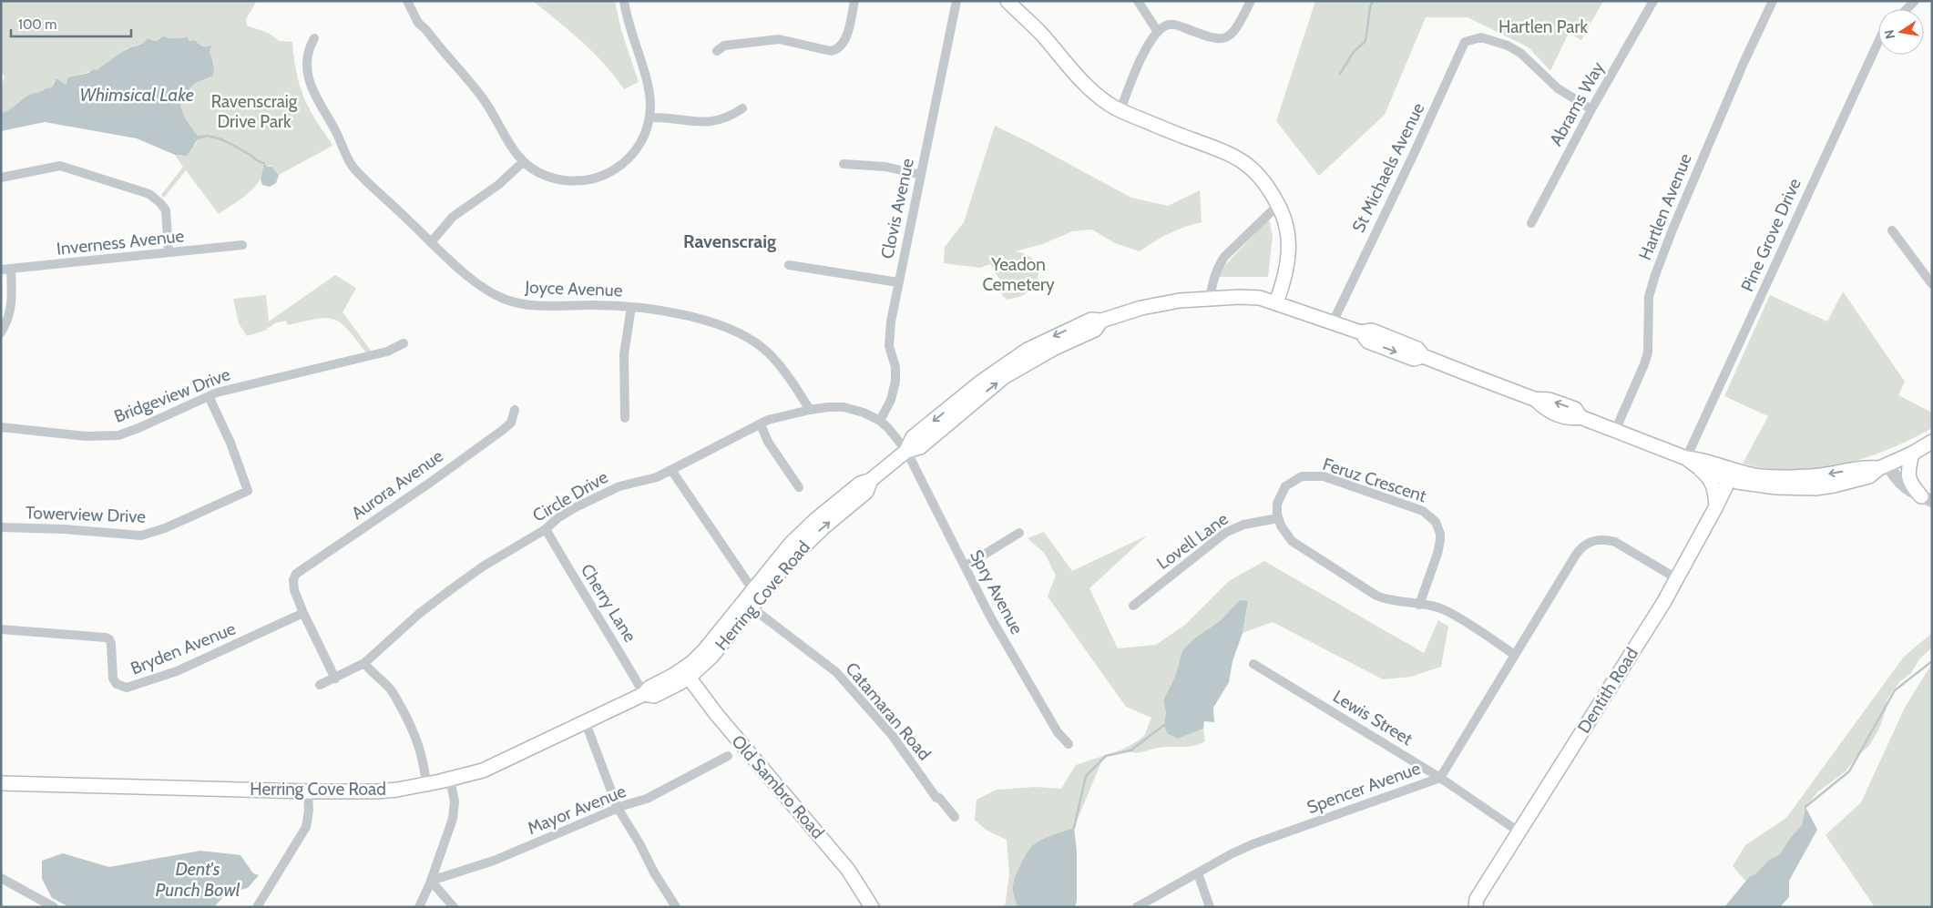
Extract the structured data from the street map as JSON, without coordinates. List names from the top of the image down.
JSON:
{
  "streets": {
    "main road": ["Herring Cove Road", "Dentith Road", "Old Sambro Road"],
    "street": [
      "Abrams Way",
      "St Michaels Avenue",
      "Hartlen Avenue",
      "Clovis Avenue",
      "Pine Grove Drive",
      "Inverness Avenue",
      "Joyce Avenue",
      "Bridgeview Drive",
      "Feruz Crescent",
      "Aurora Avenue",
      "Circle Drive",
      "Towerview Drive",
      "Lovell Lane",
      "Spry Avenue",
      "Cherry Lane",
      "Bryden Avenue",
      "Catamaran Road",
      "Lewis Street",
      "Spencer Avenue",
      "Mayor Avenue"
    ]
  },
  "crossings": [
    ["Abrams Way", "St Michaels Avenue"],
    ["St Michaels Avenue", "Herring Cove Road"],
    ["Hartlen Avenue", "Herring Cove Road"],
    ["Clovis Avenue", "Circle Drive"],
    ["Pine Grove Drive", "Herring Cove Road"],
    ["Joyce Avenue", "Circle Drive"],
    ["Bridgeview Drive", "Towerview Drive"],
    ["Feruz Crescent", "Lovell Lane"],
    ["Aurora Avenue", "Bryden Avenue"],
    ["Circle Drive", "Spry Avenue"],
    ["Circle Drive", "Herring Cove Road"],
    ["Circle Drive", "Cherry Lane"],
    ["Spry Avenue", "Herring Cove Road"],
    ["Herring Cove Road", "Cherry Lane"],
    ["Herring Cove Road", "Dentith Road"],
    ["Herring Cove Road", "Catamaran Road"],
    ["Herring Cove Road", "Old Sambro Road"],
    ["Dentith Road", "Lewis Street"],
    ["Dentith Road", "Spencer Avenue"],
    ["Lewis Street", "Spencer Avenue"]
  ],
  "districts": ["Ravenscraig"],
  "water": ["Whimsical Lake", "Dent's Punch Bowl"],
  "parks": ["Hartlen Park", "Ravenscraig Drive Park", "Yeadon Cemetery"],
  "scale_bar": "100 m",
  "north": "left"
}
